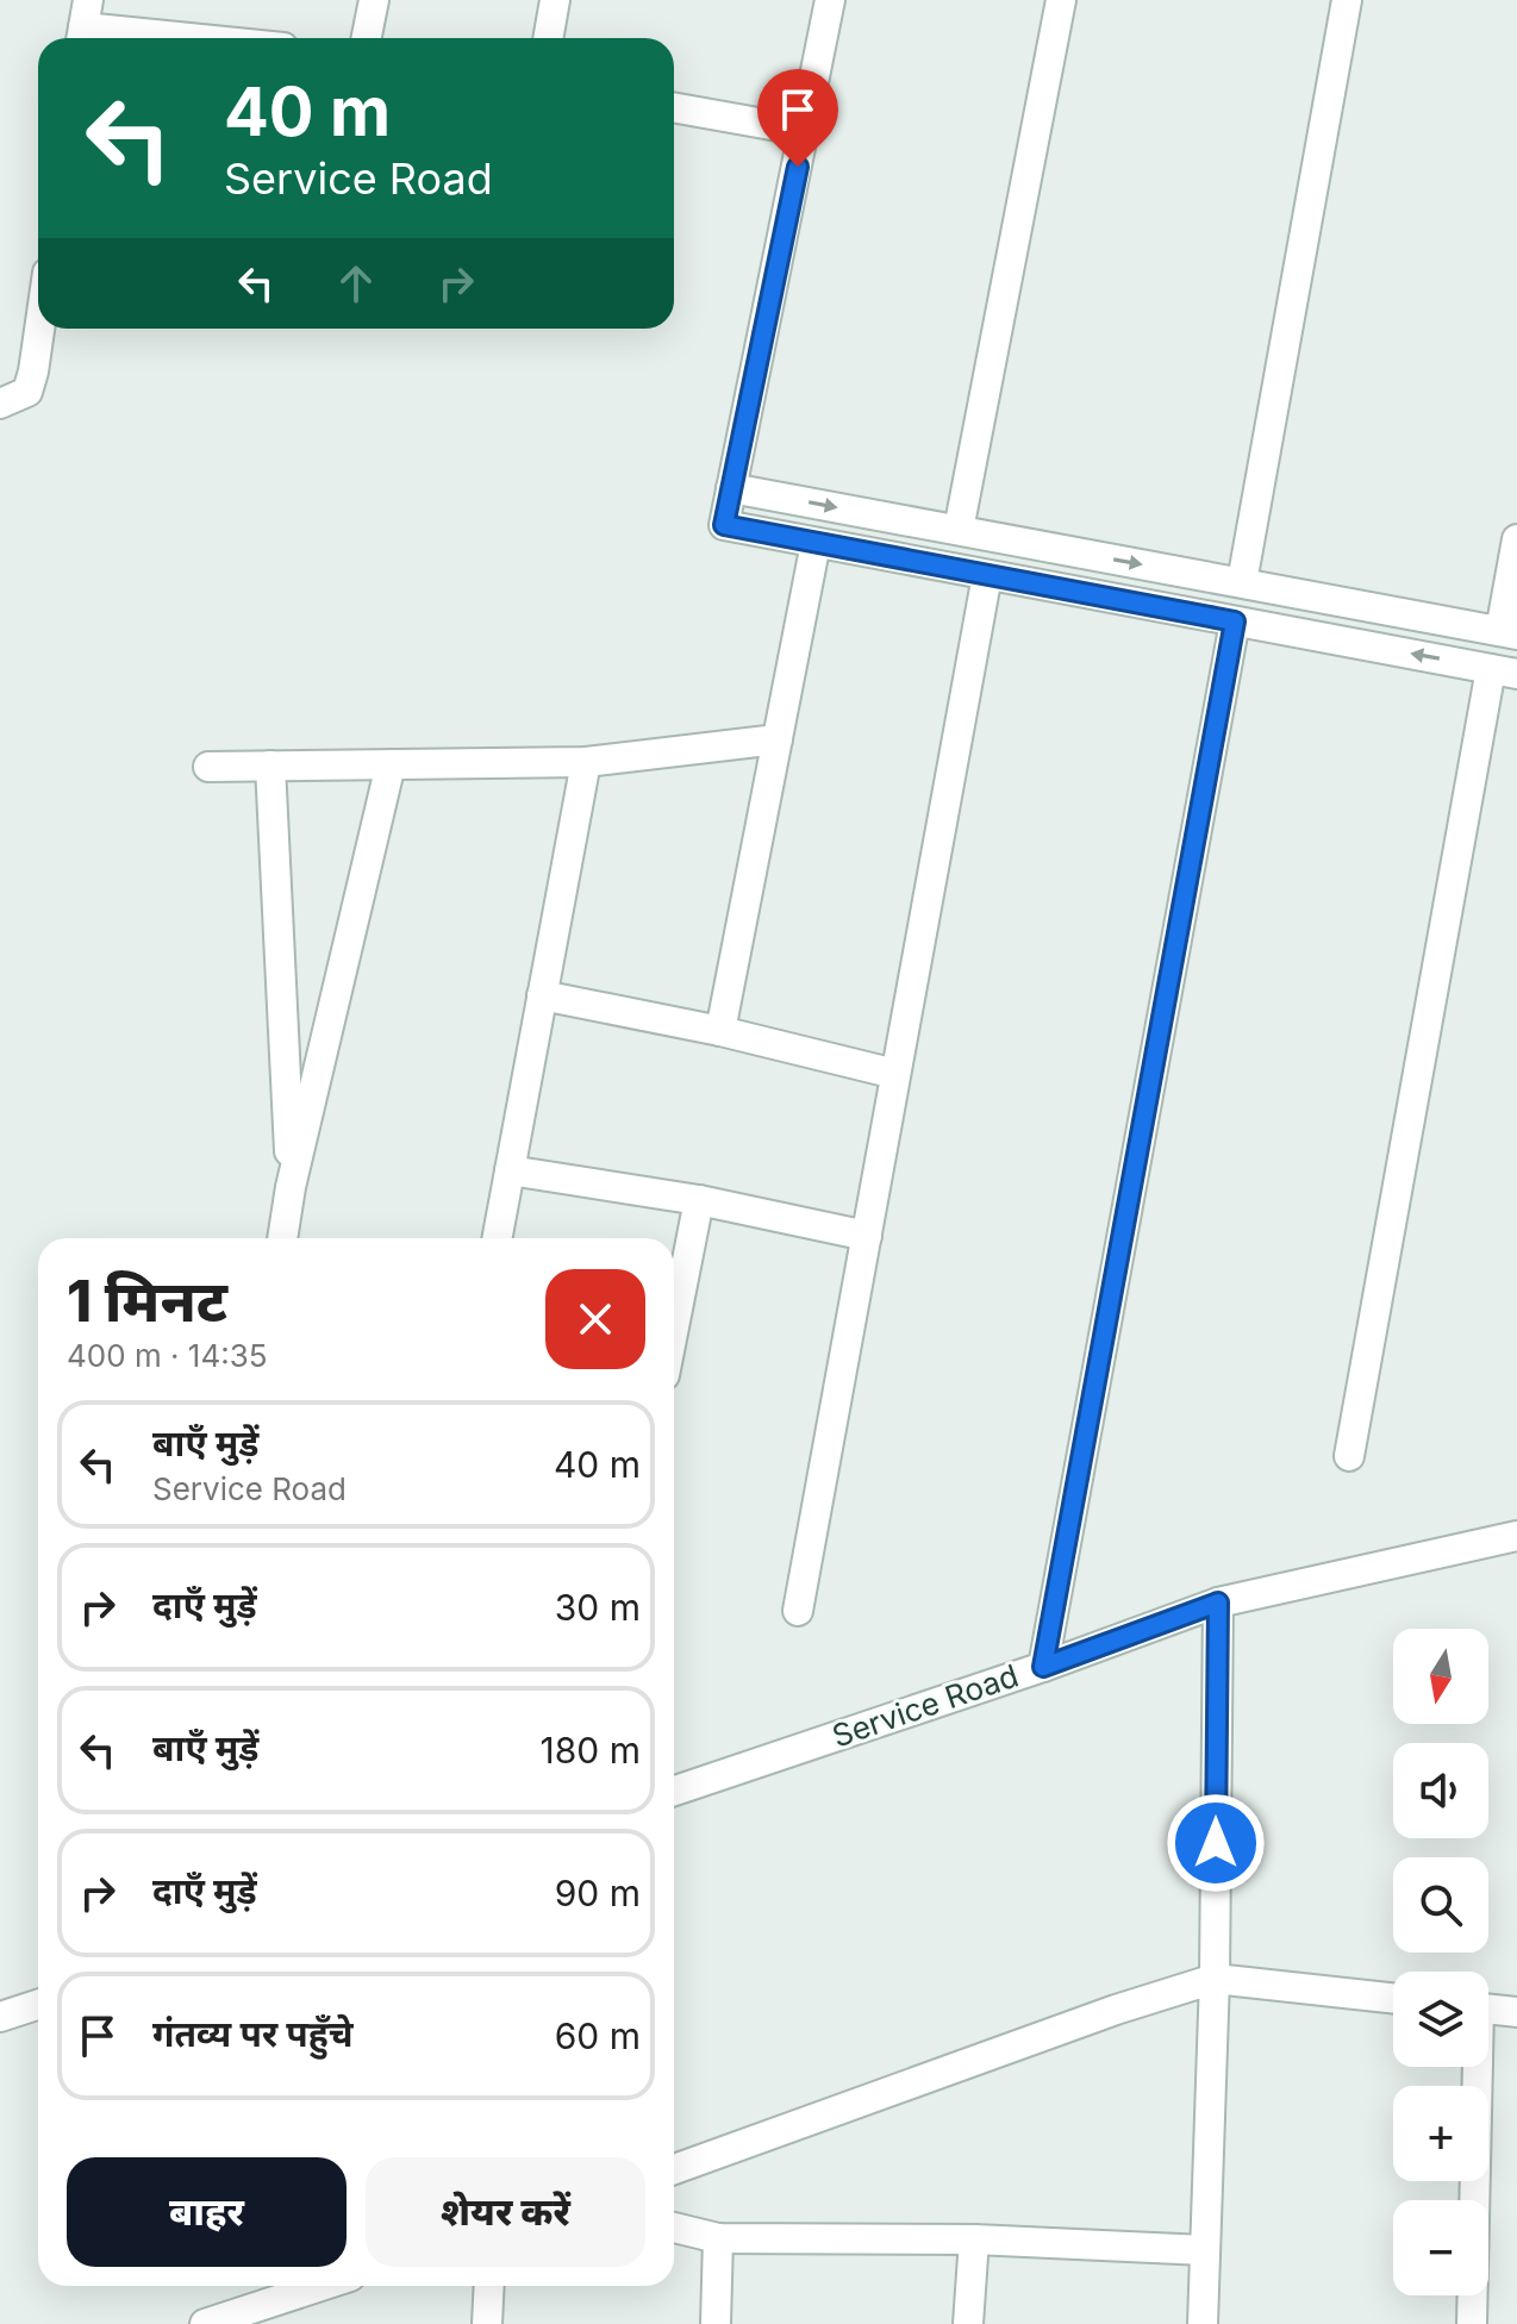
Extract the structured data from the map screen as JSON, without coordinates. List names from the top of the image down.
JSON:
{
  "streets": {
    "street": ["Service Road"]
  },
  "north": "bottom",
  "page": {
    "turn": ["40 m", "Service Road"],
    "heading": ["1 मिनट", "400 m · 14:35"],
    "list": [
      {
        "name": "बाएँ मुड़ें",
        "note": "Service Road",
        "value": "40 m"
      },
      {
        "name": "दाएँ मुड़ें",
        "value": "30 m"
      },
      {
        "name": "बाएँ मुड़ें",
        "value": "180 m"
      },
      {
        "name": "दाएँ मुड़ें",
        "value": "90 m"
      },
      {
        "name": "गंतव्य पर पहुँचे",
        "value": "60 m"
      }
    ],
    "map_buttons": ["+", "−"],
    "buttons": ["बाहर", "शेयर करें"]
  }
}
